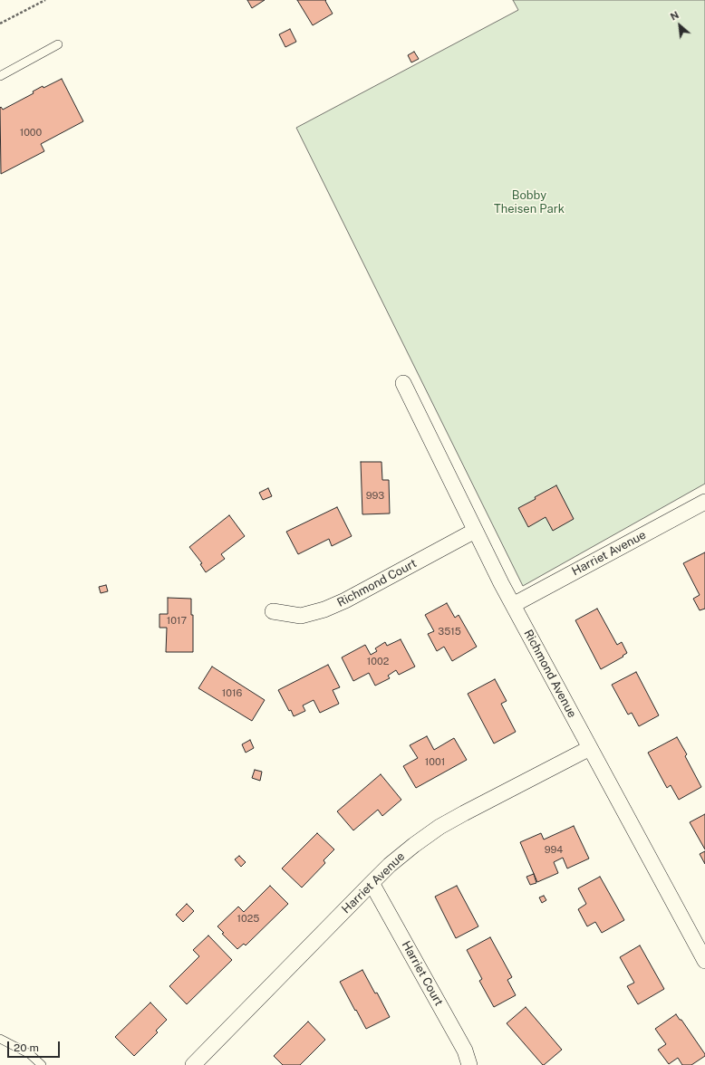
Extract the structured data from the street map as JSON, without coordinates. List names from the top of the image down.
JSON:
{
  "streets": {
    "street": [
      "Harriet Avenue",
      "Richmond Court",
      "Richmond Avenue",
      "Harriet Court"
    ]
  },
  "crossings": [
    ["Harriet Avenue", "Richmond Avenue"],
    ["Harriet Avenue", "Harriet Court"],
    ["Richmond Court", "Richmond Avenue"]
  ],
  "parks": ["Bobby Theisen Park"],
  "house_numbers": [
    "1000",
    "993",
    "1017",
    "3515",
    "1002",
    "1016",
    "1001",
    "994",
    "1025"
  ],
  "scale_bar": "20 m",
  "north": "top left"
}
